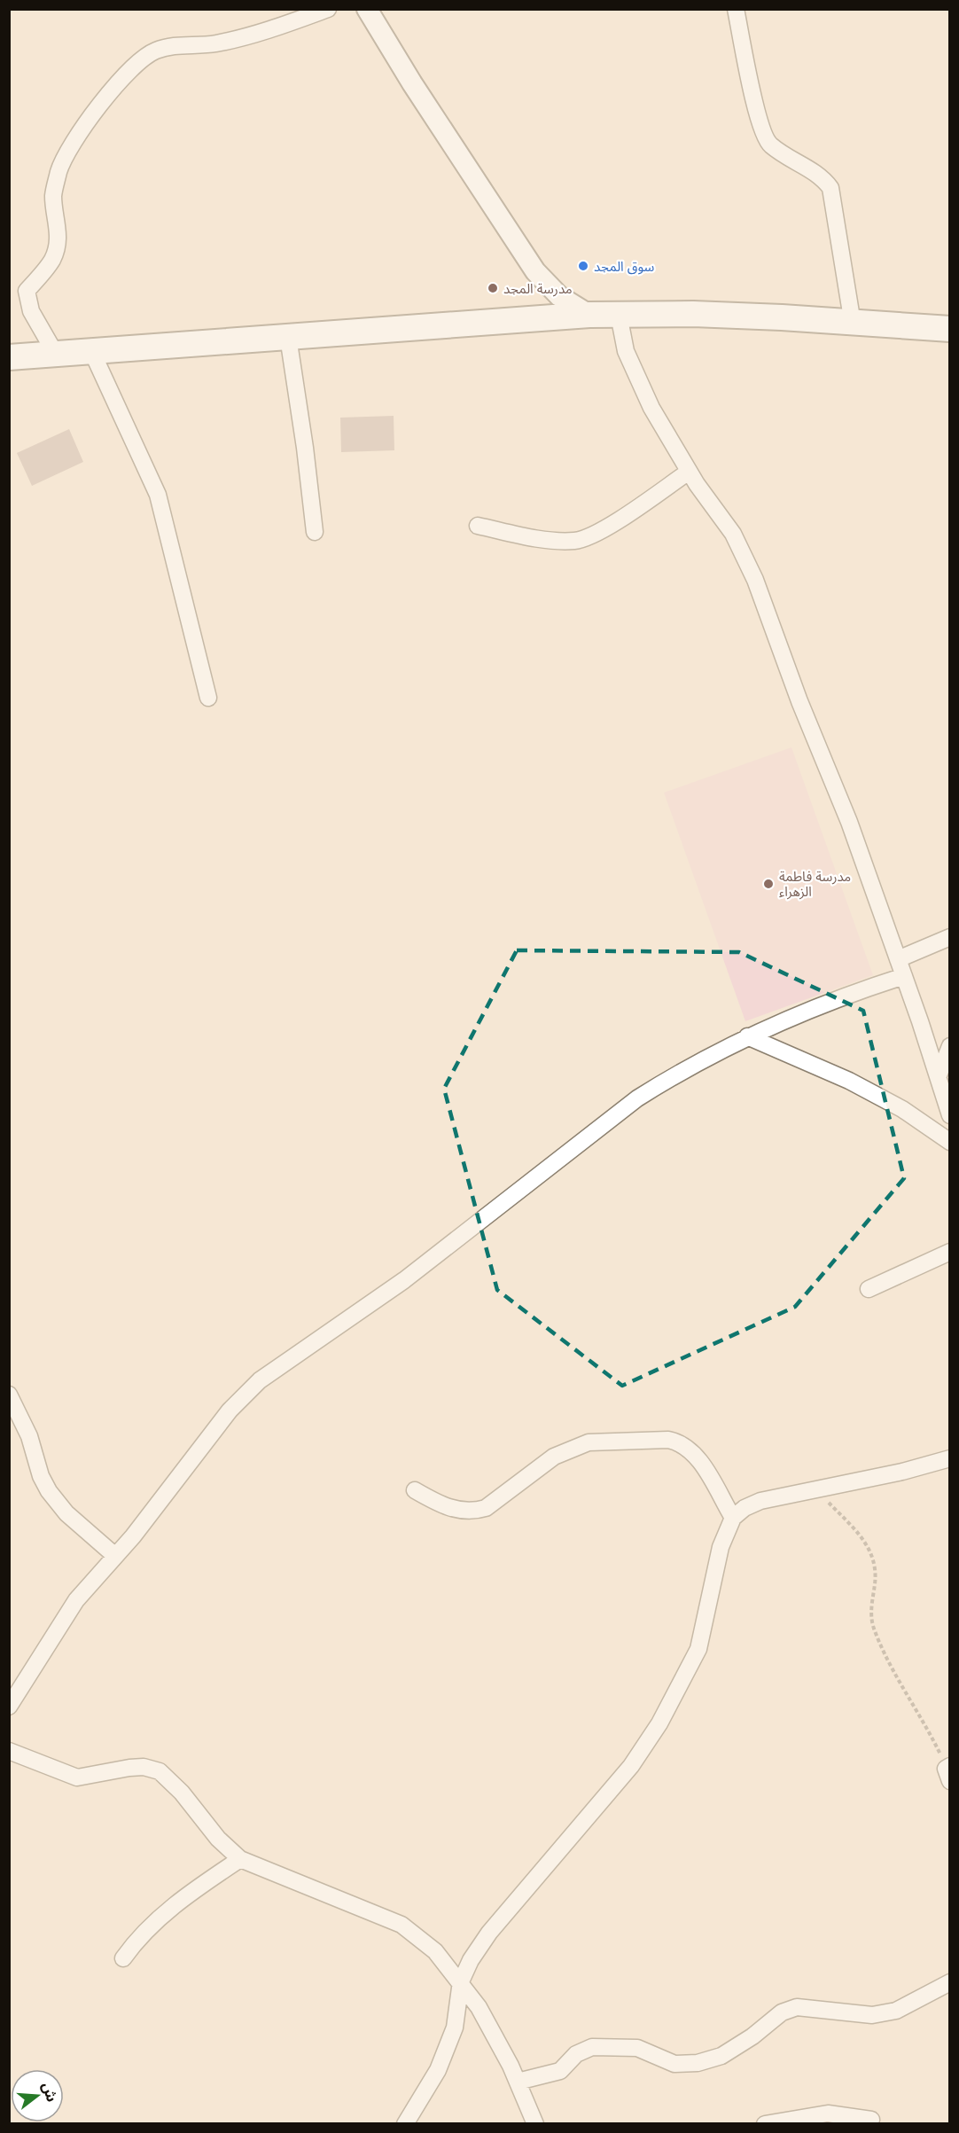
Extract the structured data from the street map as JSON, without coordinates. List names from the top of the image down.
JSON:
{
  "places": ["سوق المجد", "مدرسة المجد", "مدرسة فاطمة الزهراء"],
  "north": "right"
}
